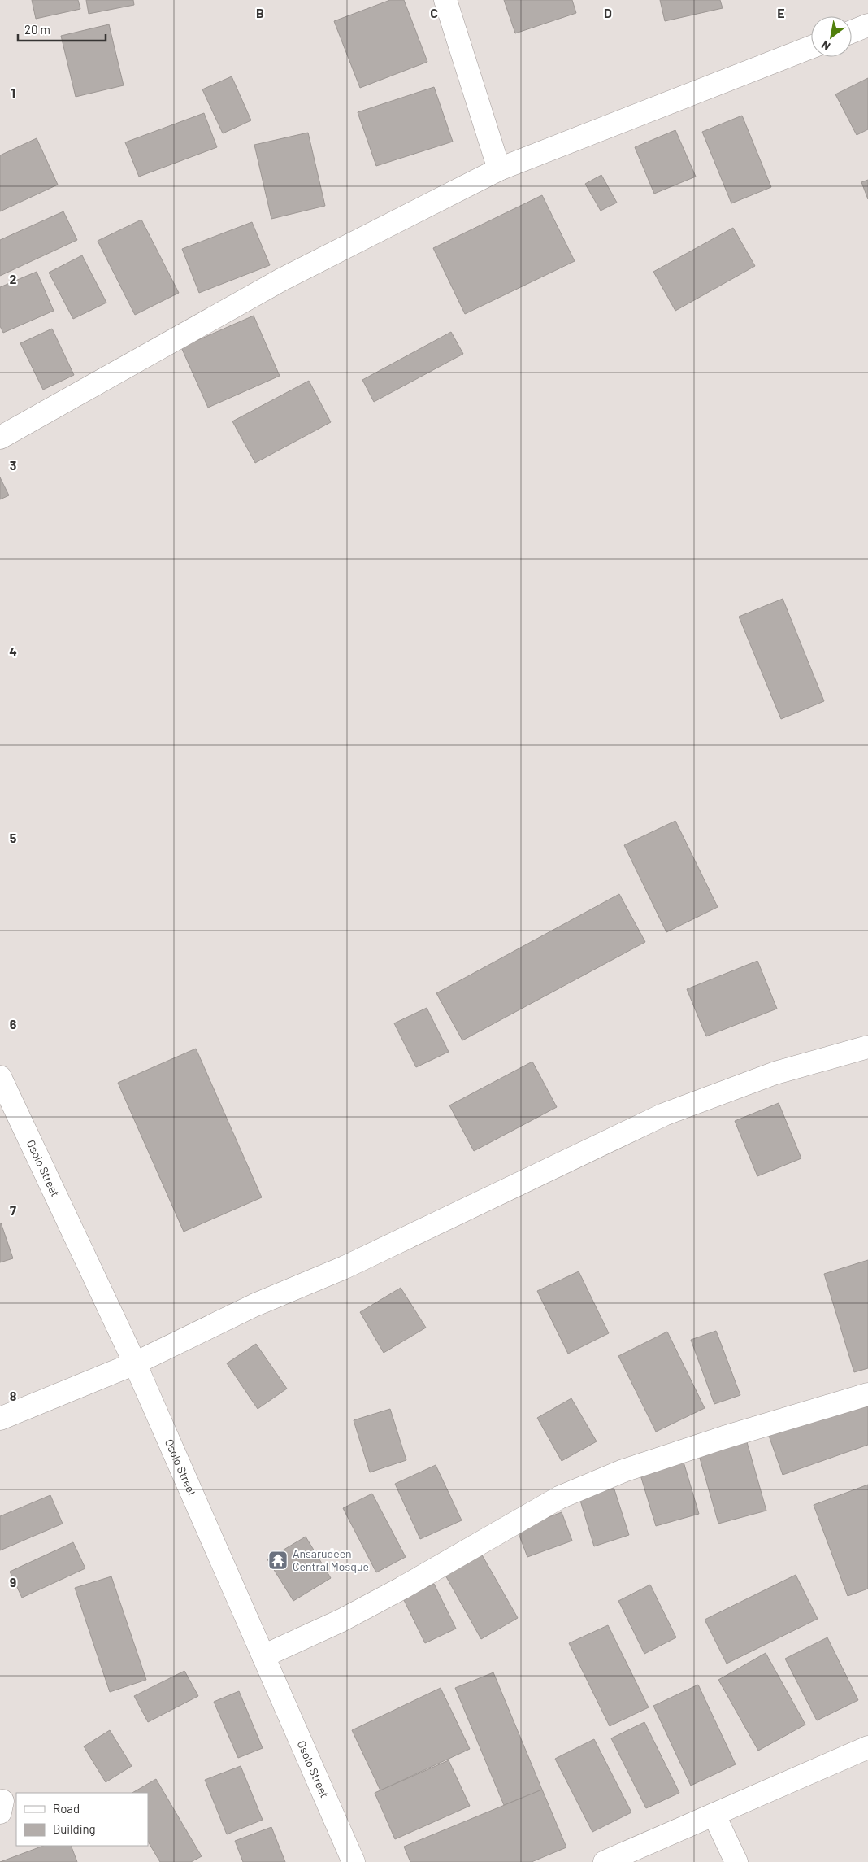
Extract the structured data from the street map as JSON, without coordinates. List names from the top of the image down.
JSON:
{
  "streets": {
    "street": ["Osolo Street"]
  },
  "places": {
    "temple": ["Ansarudeen Central Mosque"]
  },
  "legend": ["Road", "Building"],
  "scale_bar": "20 m",
  "north": "bottom left",
  "grid": {
    "columns": [
      "B",
      "C",
      "D",
      "E"
    ],
    "rows": [
      "1",
      "2",
      "3",
      "4",
      "5",
      "6",
      "7",
      "8",
      "9"
    ]
  }
}
